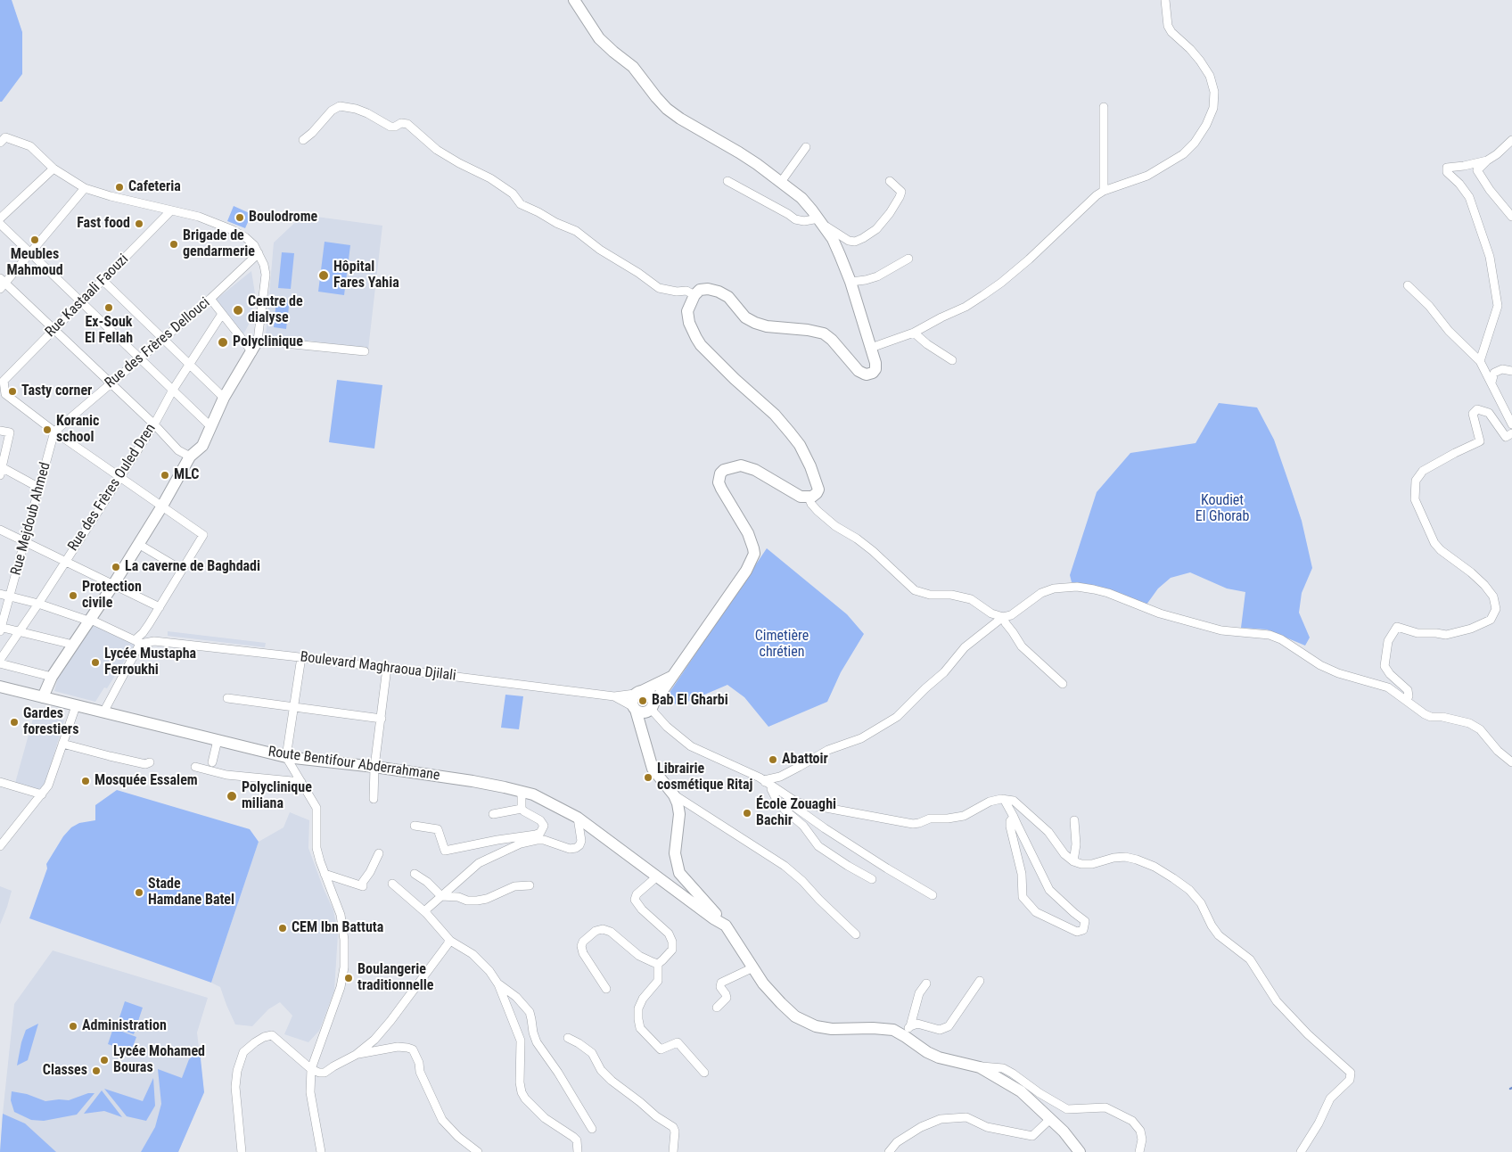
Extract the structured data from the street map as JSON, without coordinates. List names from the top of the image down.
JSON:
{
  "streets": {
    "main road": ["Route Bentifour Abderrahmane"],
    "street": [
      "Rue Kastaali Faouzi",
      "Rue des Frères Dellouci",
      "Rue des Frères Ouled Dren",
      "Rue Mejdoub Ahmed",
      "Boulevard Maghraoua Djilali"
    ]
  },
  "crossings": [
    ["Rue des Frères Dellouci", "Rue Mejdoub Ahmed"]
  ],
  "parks": ["Koudiet El Ghorab", "Cimetière chrétien"],
  "places": [
    "Cafeteria",
    "Boulodrome",
    "Fast food",
    "Meubles Mahmoud",
    "Brigade de gendarmerie",
    "Hôpital Fares Yahia",
    "Ex-Souk El Fellah",
    "Centre de dialyse",
    "Polyclinique",
    "Tasty corner",
    "Koranic school",
    "MLC",
    "La caverne de Baghdadi",
    "Protection civile",
    "Lycée Mustapha Ferroukhi",
    "Bab El Gharbi",
    "Gardes forestiers",
    "Abattoir",
    "Librairie cosmétique Ritaj",
    "Mosquée Essalem",
    "Polyclinique miliana",
    "École Zouaghi Bachir",
    "Stade Hamdane Batel",
    "CEM Ibn Battuta",
    "Boulangerie traditionnelle",
    "Administration",
    "Lycée Mohamed Bouras",
    "Classes"
  ]
}
